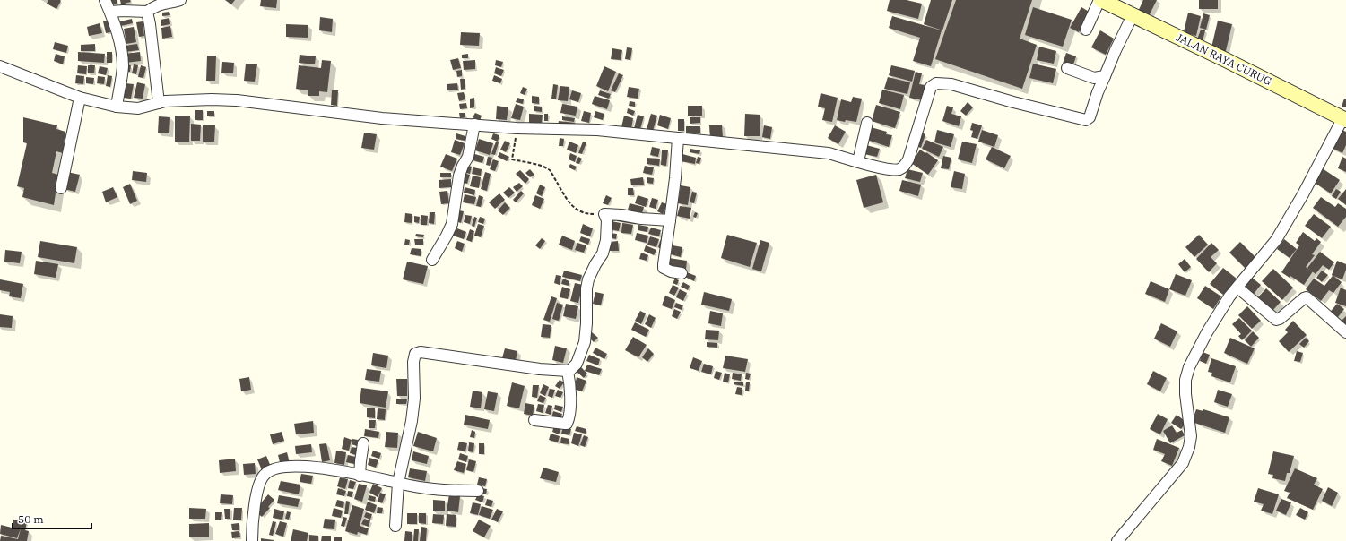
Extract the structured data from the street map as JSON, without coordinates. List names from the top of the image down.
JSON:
{
  "streets": {
    "street": ["JALAN RAYA CURUG"]
  },
  "scale_bar": "50 m"
}
